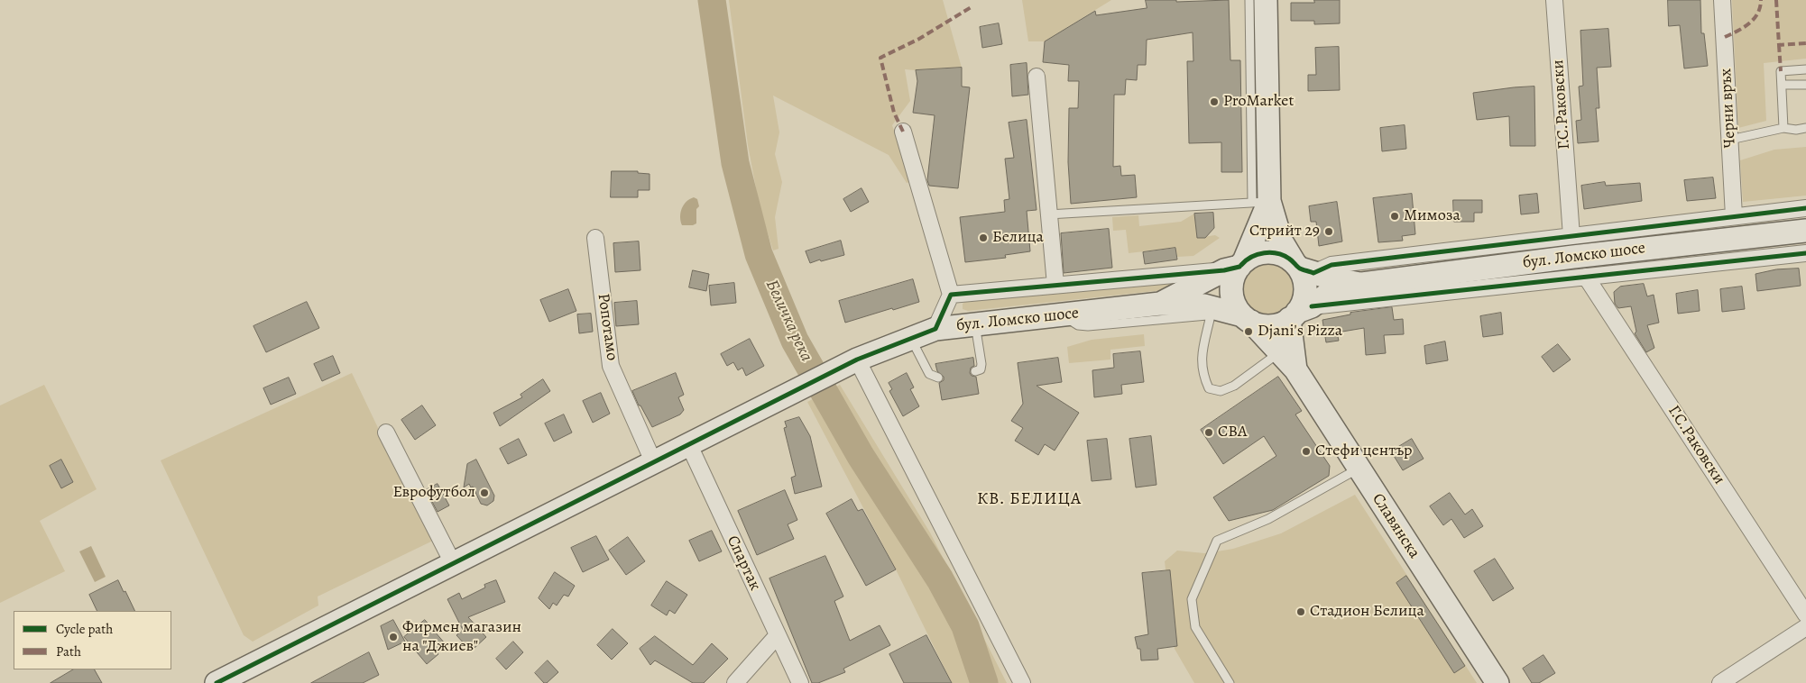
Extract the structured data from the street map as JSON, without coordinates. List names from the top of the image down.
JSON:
{
  "streets": {
    "main road": ["бул. Ломско шосе", "Славянска"],
    "street": [
      "Г.С.Раковски",
      "Черни връх",
      "Ропотамо",
      "Спартак"
    ]
  },
  "crossings": [
    ["бул. Ломско шосе", "Ропотамо"],
    ["бул. Ломско шосе", "Славянска"],
    ["бул. Ломско шосе", "Спартак"]
  ],
  "districts": ["КВ. БЕЛИЦА"],
  "water": ["Беличка река"],
  "places": [
    "ProMarket",
    "Мимоза",
    "Стрийт 29",
    "Белица",
    "Djani's Pizza",
    "CBA",
    "Стефи център",
    "Еврофутбол",
    "Стадион Белица",
    "Фирмен магазин на \"Джиев\""
  ],
  "legend": ["Cycle path", "Path"]
}
